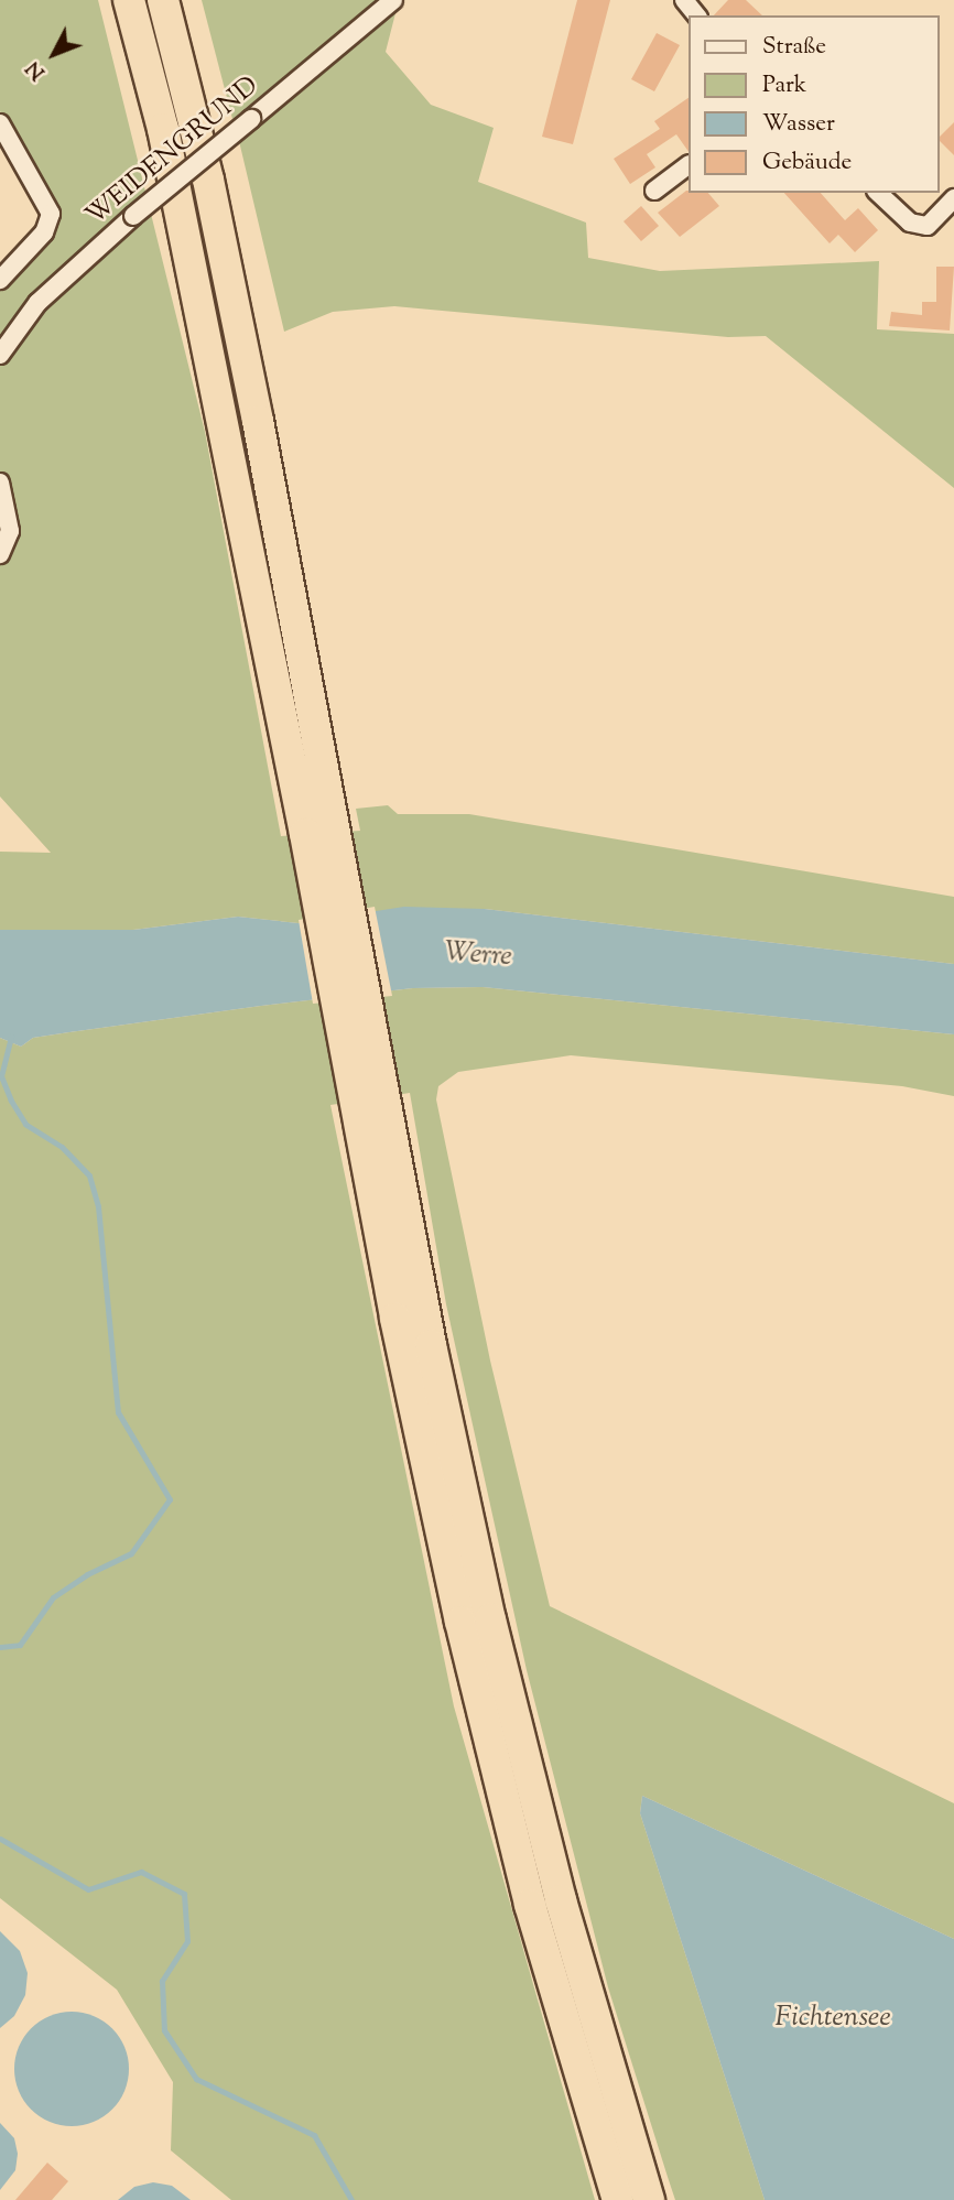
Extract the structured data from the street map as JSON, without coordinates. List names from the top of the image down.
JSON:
{
  "streets": {
    "street": ["WEIDENGRUND"]
  },
  "water": ["Werre", "Fichtensee"],
  "legend": [
    "Straße",
    "Park",
    "Wasser",
    "Gebäude"
  ],
  "north": "bottom left"
}
